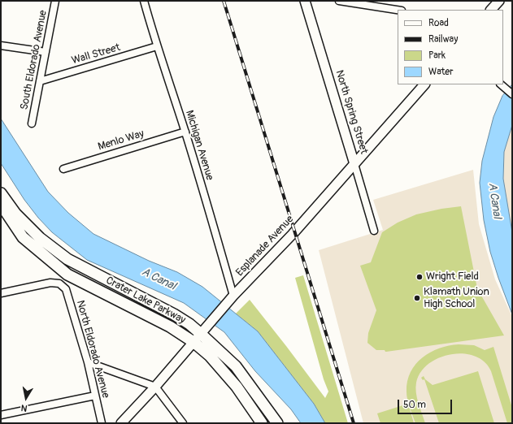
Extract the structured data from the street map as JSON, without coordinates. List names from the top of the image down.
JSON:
{
  "streets": {
    "main road": ["Crater Lake Parkway"],
    "street": [
      "Wall Street",
      "South Eldorado Avenue",
      "North Spring Street",
      "Menlo Way",
      "Michigan Avenue",
      "Esplanade Avenue",
      "North Eldorado Avenue"
    ]
  },
  "crossings": [
    ["Wall Street", "South Eldorado Avenue"],
    ["Wall Street", "Michigan Avenue"],
    ["North Spring Street", "Esplanade Avenue"],
    ["Menlo Way", "Michigan Avenue"],
    ["Michigan Avenue", "Esplanade Avenue"],
    ["Esplanade Avenue", "Crater Lake Parkway"]
  ],
  "water": ["A Canal"],
  "places": ["Wright Field", "Klamath Union High School"],
  "legend": [
    "Road",
    "Railway",
    "Park",
    "Water"
  ],
  "scale_bar": "50 m",
  "north": "bottom"
}
